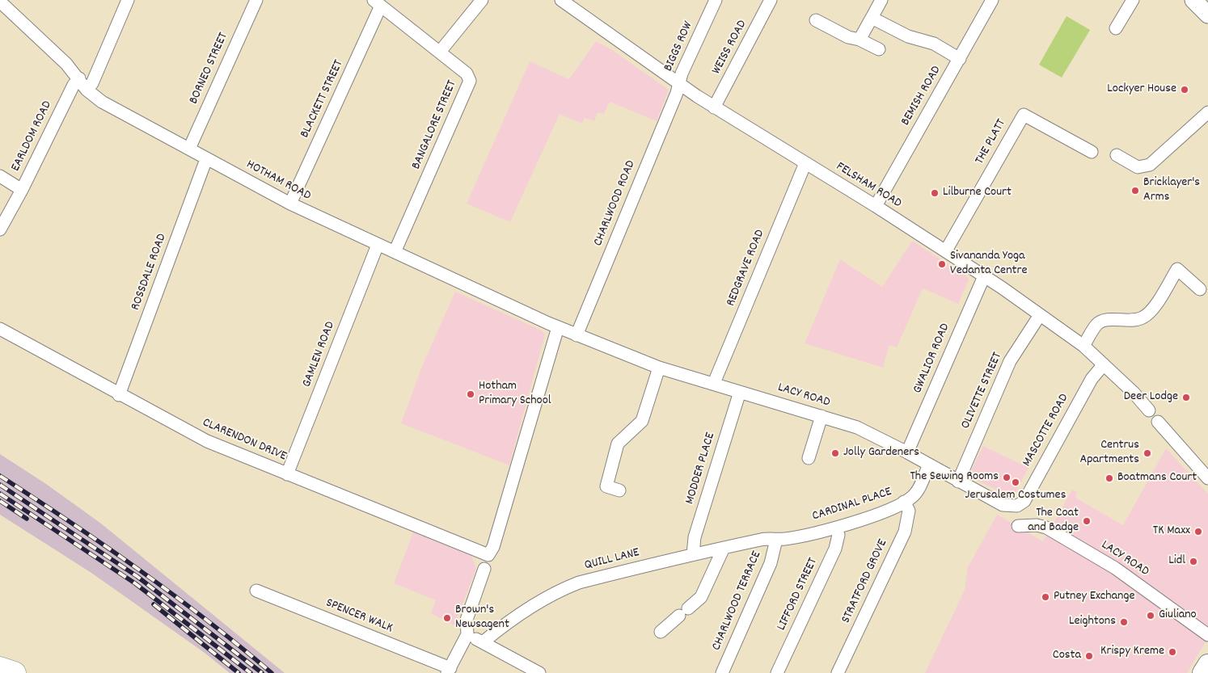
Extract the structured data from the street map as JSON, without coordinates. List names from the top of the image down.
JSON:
{
  "streets": {
    "street": [
      "BIGGS ROW",
      "WEISS ROAD",
      "BORNEO STREET",
      "BEMISH ROAD",
      "BLACKETT STREET",
      "BANGALORE STREET",
      "EARLDOM ROAD",
      "THE PLATT",
      "HOTHAM ROAD",
      "FELSHAM ROAD",
      "CHARLWOOD ROAD",
      "REDGRAVE ROAD",
      "ROSSDALE ROAD",
      "GAMLEN ROAD",
      "GWALIOR ROAD",
      "OLIVETTE STREET",
      "LACY ROAD",
      "MASCOTTE ROAD",
      "CLARENDON DRIVE",
      "MODDER PLACE",
      "CARDINAL PLACE",
      "QUILL LANE",
      "STRATFORD GROVE",
      "LIFFORD STREET",
      "CHARLWOOD TERRACE",
      "SPENCER WALK"
    ]
  },
  "crossings": [
    ["BIGGS ROW", "FELSHAM ROAD"],
    ["BIGGS ROW", "CHARLWOOD ROAD"],
    ["WEISS ROAD", "FELSHAM ROAD"],
    ["BORNEO STREET", "HOTHAM ROAD"],
    ["BEMISH ROAD", "FELSHAM ROAD"],
    ["BLACKETT STREET", "BANGALORE STREET"],
    ["BLACKETT STREET", "HOTHAM ROAD"],
    ["BANGALORE STREET", "HOTHAM ROAD"],
    ["EARLDOM ROAD", "HOTHAM ROAD"],
    ["THE PLATT", "FELSHAM ROAD"],
    ["HOTHAM ROAD", "CHARLWOOD ROAD"],
    ["HOTHAM ROAD", "ROSSDALE ROAD"],
    ["HOTHAM ROAD", "GAMLEN ROAD"],
    ["HOTHAM ROAD", "LACY ROAD"],
    ["HOTHAM ROAD", "CLARENDON DRIVE"],
    ["FELSHAM ROAD", "CHARLWOOD ROAD"],
    ["FELSHAM ROAD", "REDGRAVE ROAD"],
    ["FELSHAM ROAD", "GWALIOR ROAD"],
    ["FELSHAM ROAD", "OLIVETTE STREET"],
    ["FELSHAM ROAD", "MASCOTTE ROAD"],
    ["CHARLWOOD ROAD", "LACY ROAD"],
    ["REDGRAVE ROAD", "LACY ROAD"],
    ["ROSSDALE ROAD", "CLARENDON DRIVE"],
    ["GAMLEN ROAD", "CLARENDON DRIVE"],
    ["GWALIOR ROAD", "LACY ROAD"],
    ["OLIVETTE STREET", "LACY ROAD"],
    ["LACY ROAD", "MASCOTTE ROAD"],
    ["LACY ROAD", "MODDER PLACE"],
    ["LACY ROAD", "CARDINAL PLACE"],
    ["MODDER PLACE", "QUILL LANE"],
    ["CARDINAL PLACE", "QUILL LANE"],
    ["CARDINAL PLACE", "STRATFORD GROVE"],
    ["CARDINAL PLACE", "LIFFORD STREET"],
    ["CARDINAL PLACE", "CHARLWOOD TERRACE"]
  ],
  "places": [
    "Lockyer House",
    "Bricklayer's Arms",
    "Lilburne Court",
    "Sivananda Yoga Vedanta Centre",
    "Hotham Primary School",
    "Deer Lodge",
    "Jolly Gardeners",
    "Centrus Apartments",
    "The Sewing Rooms",
    "Boatmans Court",
    "Jerusalem Costumes",
    "The Coat and Badge",
    "TK Maxx",
    "Lidl",
    "Putney Exchange",
    "Giuliano",
    "Brown's Newsagent",
    "Leightons",
    "Krispy Kreme",
    "Costa"
  ]
}
